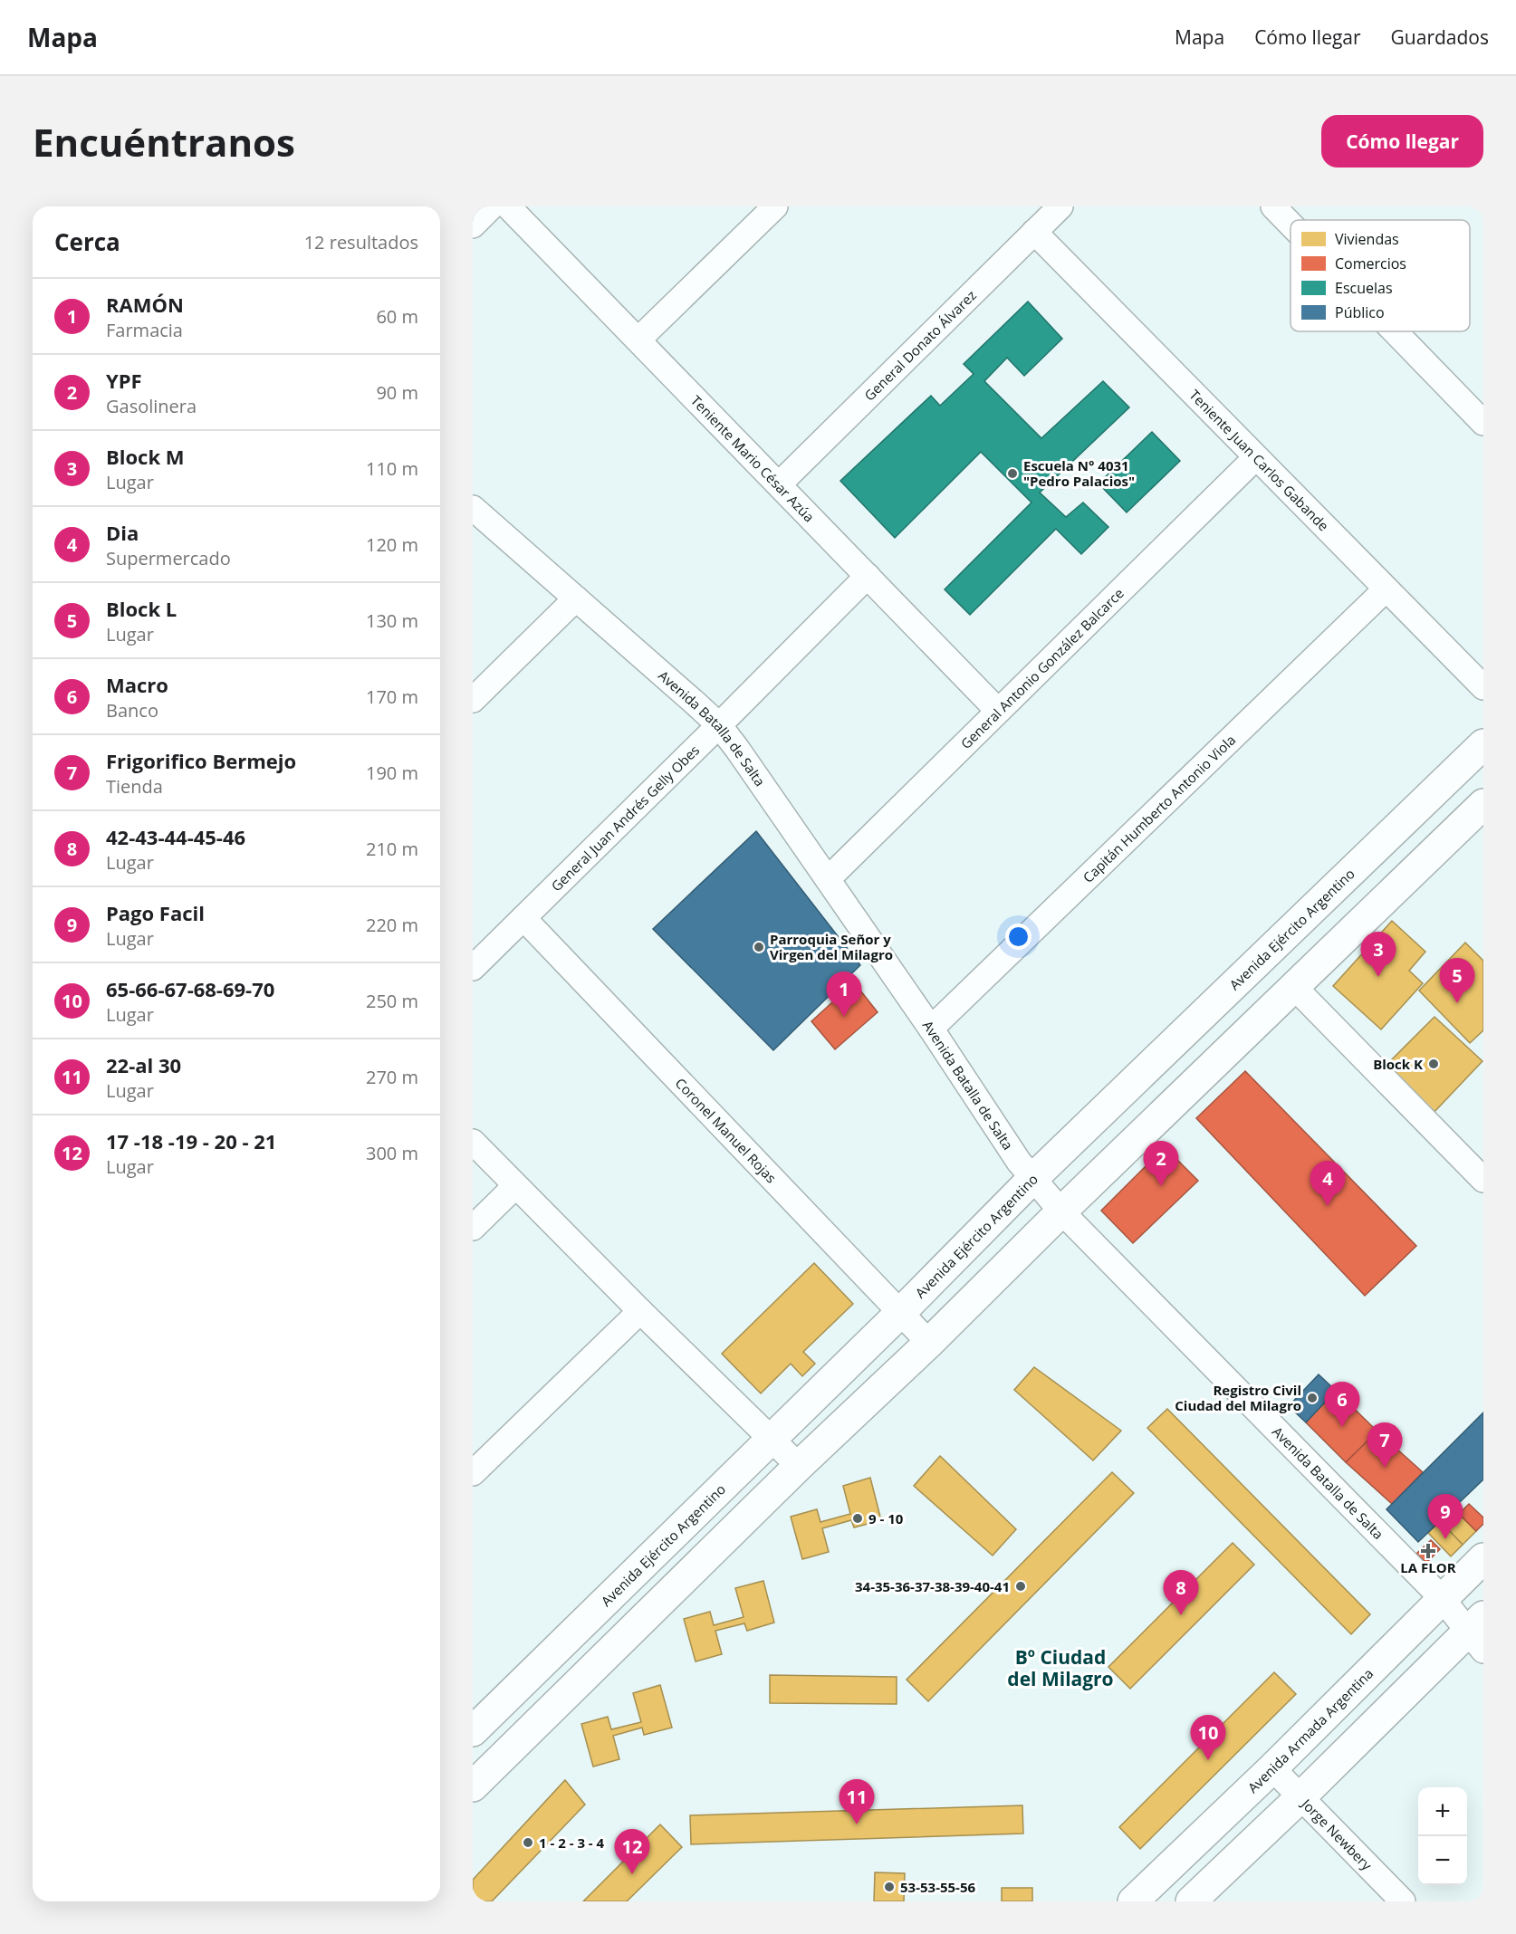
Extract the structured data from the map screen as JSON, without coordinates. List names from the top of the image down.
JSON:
{
  "streets": {
    "street": [
      "General Donato Álvarez",
      "Teniente Mario César Azúa",
      "Teniente Juan Carlos Gabande",
      "General Antonio González Balcarce",
      "Avenida Batalla de Salta",
      "Capitán Humberto Antonio Viola",
      "General Juan Andrés Gelly Obes",
      "Avenida Ejército Argentino",
      "Coronel Manuel Rojas",
      "Avenida Armada Argentina",
      "Jorge Newbery"
    ]
  },
  "crossings": [
    ["General Donato Álvarez", "Teniente Mario César Azúa"],
    ["General Donato Álvarez", "Teniente Juan Carlos Gabande"],
    ["Teniente Mario César Azúa", "General Antonio González Balcarce"],
    ["Teniente Mario César Azúa", "General Juan Andrés Gelly Obes"],
    ["Teniente Juan Carlos Gabande", "General Antonio González Balcarce"],
    ["Teniente Juan Carlos Gabande", "Capitán Humberto Antonio Viola"],
    ["General Antonio González Balcarce", "Avenida Batalla de Salta"],
    ["Avenida Batalla de Salta", "Capitán Humberto Antonio Viola"],
    ["Avenida Batalla de Salta", "General Juan Andrés Gelly Obes"],
    ["Avenida Batalla de Salta", "Avenida Ejército Argentino"],
    ["Avenida Batalla de Salta", "Avenida Armada Argentina"],
    ["General Juan Andrés Gelly Obes", "Coronel Manuel Rojas"],
    ["Avenida Ejército Argentino", "Coronel Manuel Rojas"],
    ["Avenida Armada Argentina", "Jorge Newbery"]
  ],
  "districts": ["Bº Ciudad del Milagro"],
  "places": {
    "other": [
      "Escuela N° 4031 \"Pedro Palacios\"",
      "Parroquia Señor y Virgen del Milagro",
      "Block K",
      "Registro Civil Ciudad del Milagro",
      "9 - 10",
      "34-35-36-37-38-39-40-41",
      "1 - 2 - 3 - 4",
      "53-53-55-56"
    ],
    "health": ["LA FLOR"]
  },
  "legend": [
    "Viviendas",
    "Comercios",
    "Escuelas",
    "Público"
  ],
  "page": {
    "header": "Mapa",
    "nav": ["Mapa", "Cómo llegar", "Guardados"],
    "buttons": "Cómo llegar",
    "title": "Encuéntranos",
    "heading": ["Cerca", "12 resultados"],
    "list": [
      {
        "mark": "1",
        "name": "RAMÓN",
        "note": "Farmacia",
        "value": "60 m"
      },
      {
        "mark": "2",
        "name": "YPF",
        "note": "Gasolinera",
        "value": "90 m"
      },
      {
        "mark": "3",
        "name": "Block M",
        "note": "Lugar",
        "value": "110 m"
      },
      {
        "mark": "4",
        "name": "Dia",
        "note": "Supermercado",
        "value": "120 m"
      },
      {
        "mark": "5",
        "name": "Block L",
        "note": "Lugar",
        "value": "130 m"
      },
      {
        "mark": "6",
        "name": "Macro",
        "note": "Banco",
        "value": "170 m"
      },
      {
        "mark": "7",
        "name": "Frigorifico Bermejo",
        "note": "Tienda",
        "value": "190 m"
      },
      {
        "mark": "8",
        "name": "42-43-44-45-46",
        "note": "Lugar",
        "value": "210 m"
      },
      {
        "mark": "9",
        "name": "Pago Facil",
        "note": "Lugar",
        "value": "220 m"
      },
      {
        "mark": "10",
        "name": "65-66-67-68-69-70",
        "note": "Lugar",
        "value": "250 m"
      },
      {
        "mark": "11",
        "name": "22-al 30",
        "note": "Lugar",
        "value": "270 m"
      },
      {
        "mark": "12",
        "name": "17 -18 -19 - 20 - 21",
        "note": "Lugar",
        "value": "300 m"
      }
    ],
    "pins": [
      "3",
      "5",
      "1",
      "2",
      "4",
      "6",
      "7",
      "9",
      "8",
      "10",
      "11",
      "12"
    ],
    "map_buttons": ["+", "−"]
  }
}
